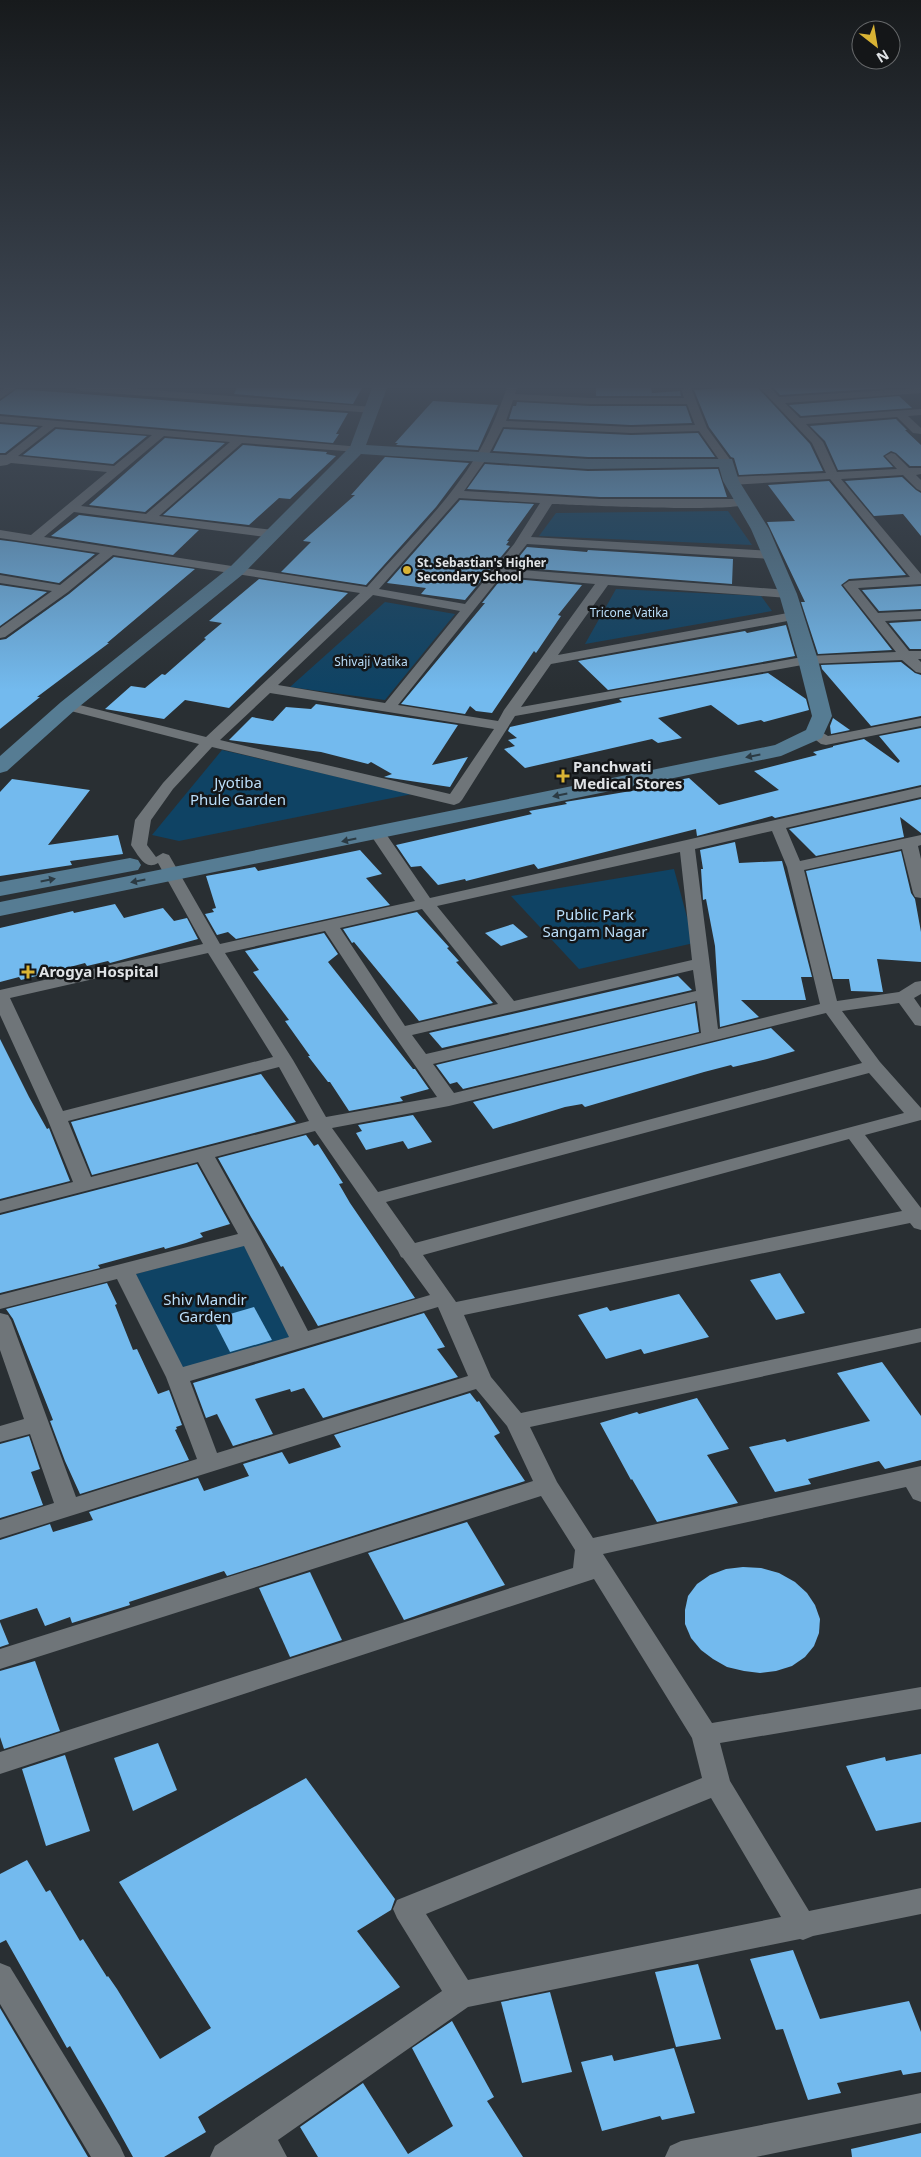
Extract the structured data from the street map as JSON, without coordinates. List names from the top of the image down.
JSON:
{
  "parks": [
    "Tricone Vatika",
    "Shivaji Vatika",
    "Jyotiba Phule Garden",
    "Public Park Sangam Nagar",
    "Shiv Mandir Garden"
  ],
  "places": {
    "other": ["St. Sebastian's Higher Secondary School"],
    "health": ["Panchwati Medical Stores", "Arogya Hospital"]
  },
  "north": "bottom right"
}
